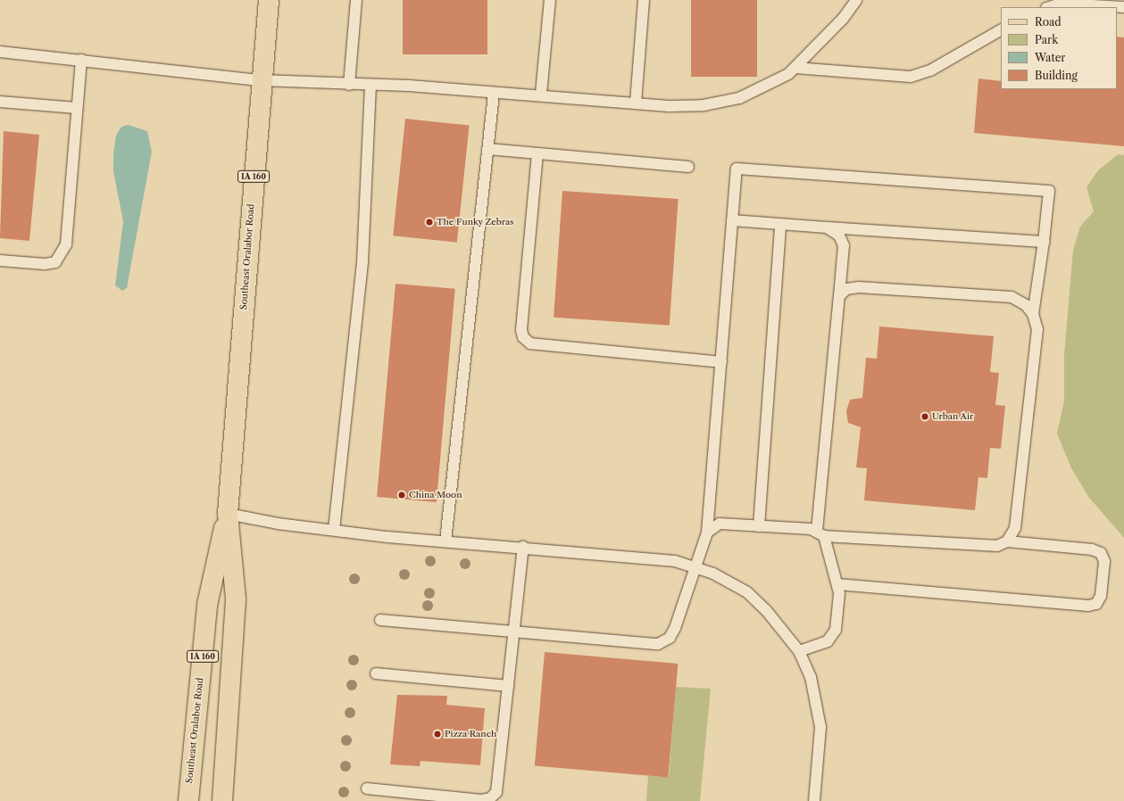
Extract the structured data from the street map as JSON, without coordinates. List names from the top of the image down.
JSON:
{
  "streets": {
    "main road": ["IA 160", "Southeast Oralabor Road"]
  },
  "places": [
    "The Funky Zebras",
    "Urban Air",
    "China Moon",
    "Pizza Ranch"
  ],
  "legend": [
    "Road",
    "Park",
    "Water",
    "Building"
  ]
}
